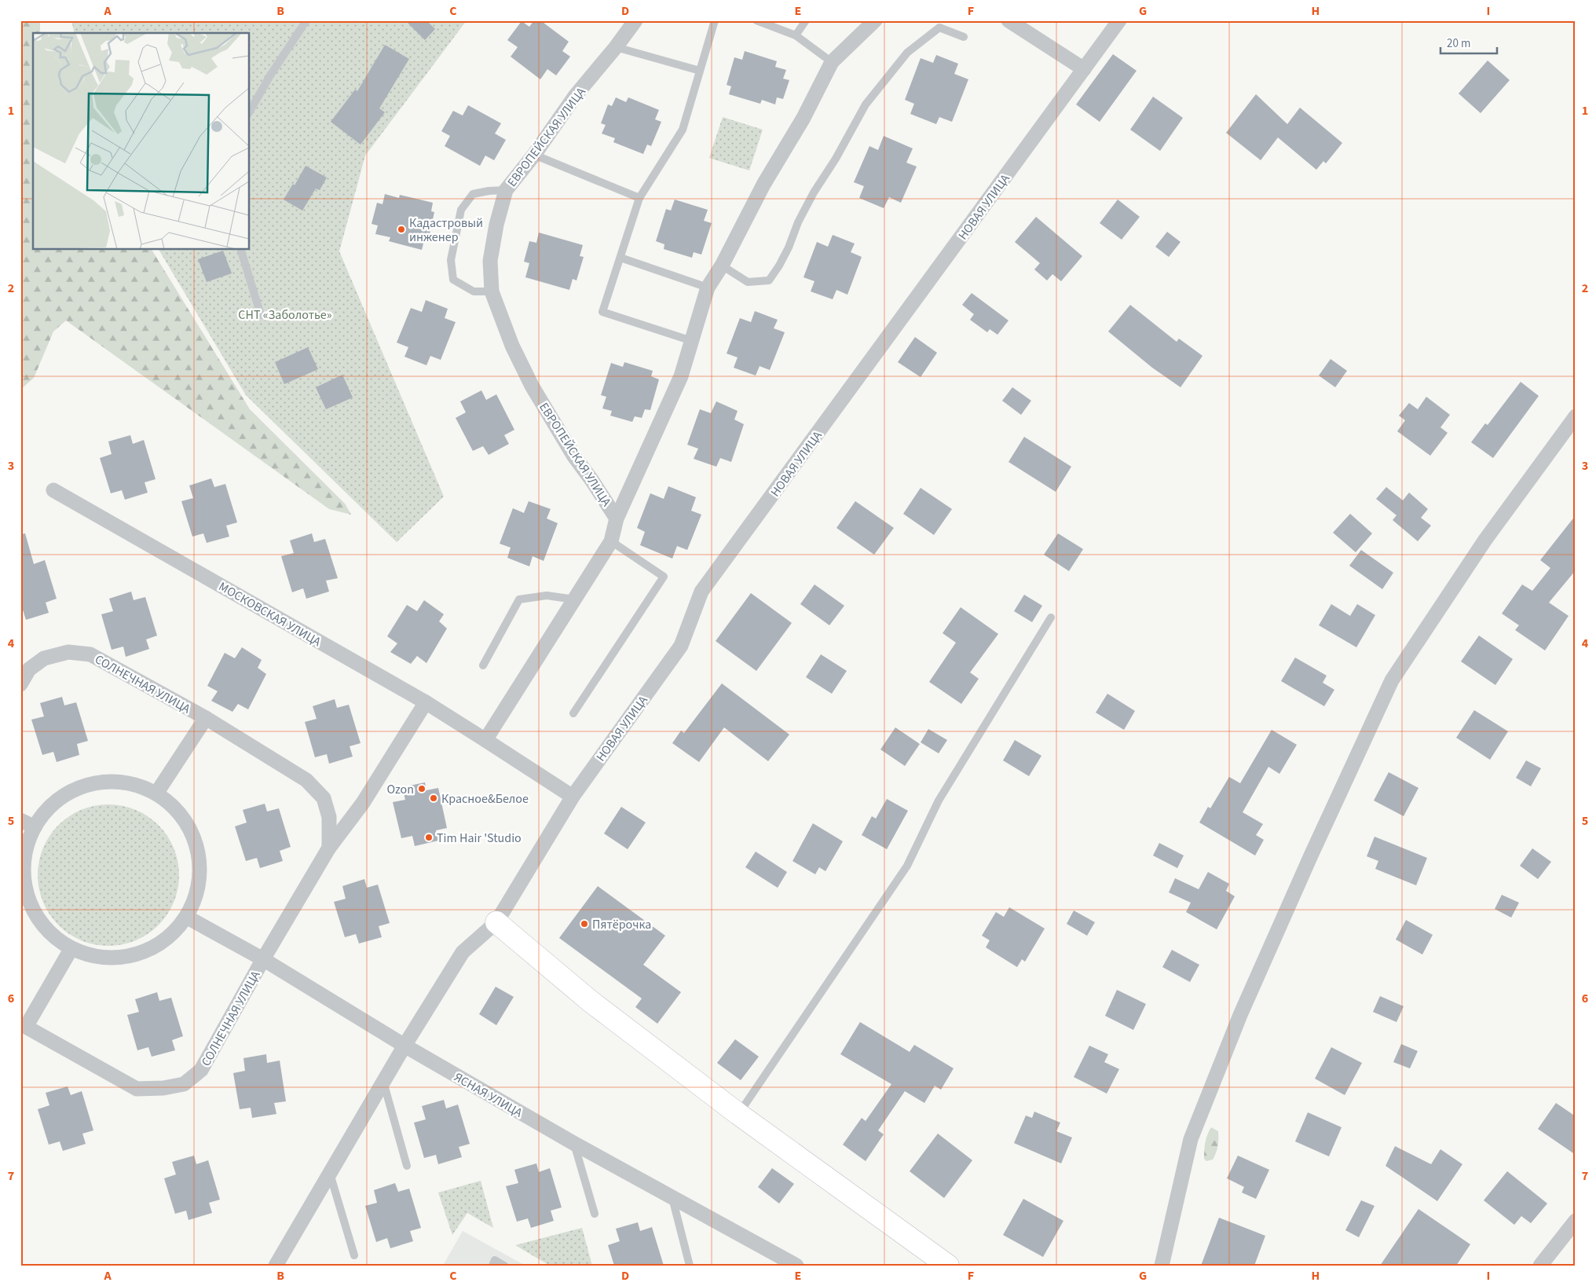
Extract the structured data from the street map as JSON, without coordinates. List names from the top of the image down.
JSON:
{
  "streets": {
    "street": [
      "ЕВРОПЕЙСКАЯ УЛИЦА",
      "НОВАЯ УЛИЦА",
      "МОСКОВСКАЯ УЛИЦА",
      "СОЛНЕЧНАЯ УЛИЦА",
      "ЯСНАЯ УЛИЦА"
    ]
  },
  "crossings": [
    ["ЕВРОПЕЙСКАЯ УЛИЦА", "МОСКОВСКАЯ УЛИЦА"],
    ["НОВАЯ УЛИЦА", "СОЛНЕЧНАЯ УЛИЦА"],
    ["НОВАЯ УЛИЦА", "ЯСНАЯ УЛИЦА"],
    ["МОСКОВСКАЯ УЛИЦА", "СОЛНЕЧНАЯ УЛИЦА"],
    ["СОЛНЕЧНАЯ УЛИЦА", "ЯСНАЯ УЛИЦА"]
  ],
  "parks": ["СНТ «Заболотье»"],
  "places": [
    "Кадастровый инженер",
    "Ozon",
    "Красное&Белое",
    "Tim Hair 'Studio",
    "Пятёрочка"
  ],
  "scale_bar": "20 m",
  "grid": {
    "columns": [
      "A",
      "B",
      "C",
      "D",
      "E",
      "F",
      "G",
      "H",
      "I"
    ],
    "rows": [
      "1",
      "2",
      "3",
      "4",
      "5",
      "6",
      "7"
    ]
  }
}
